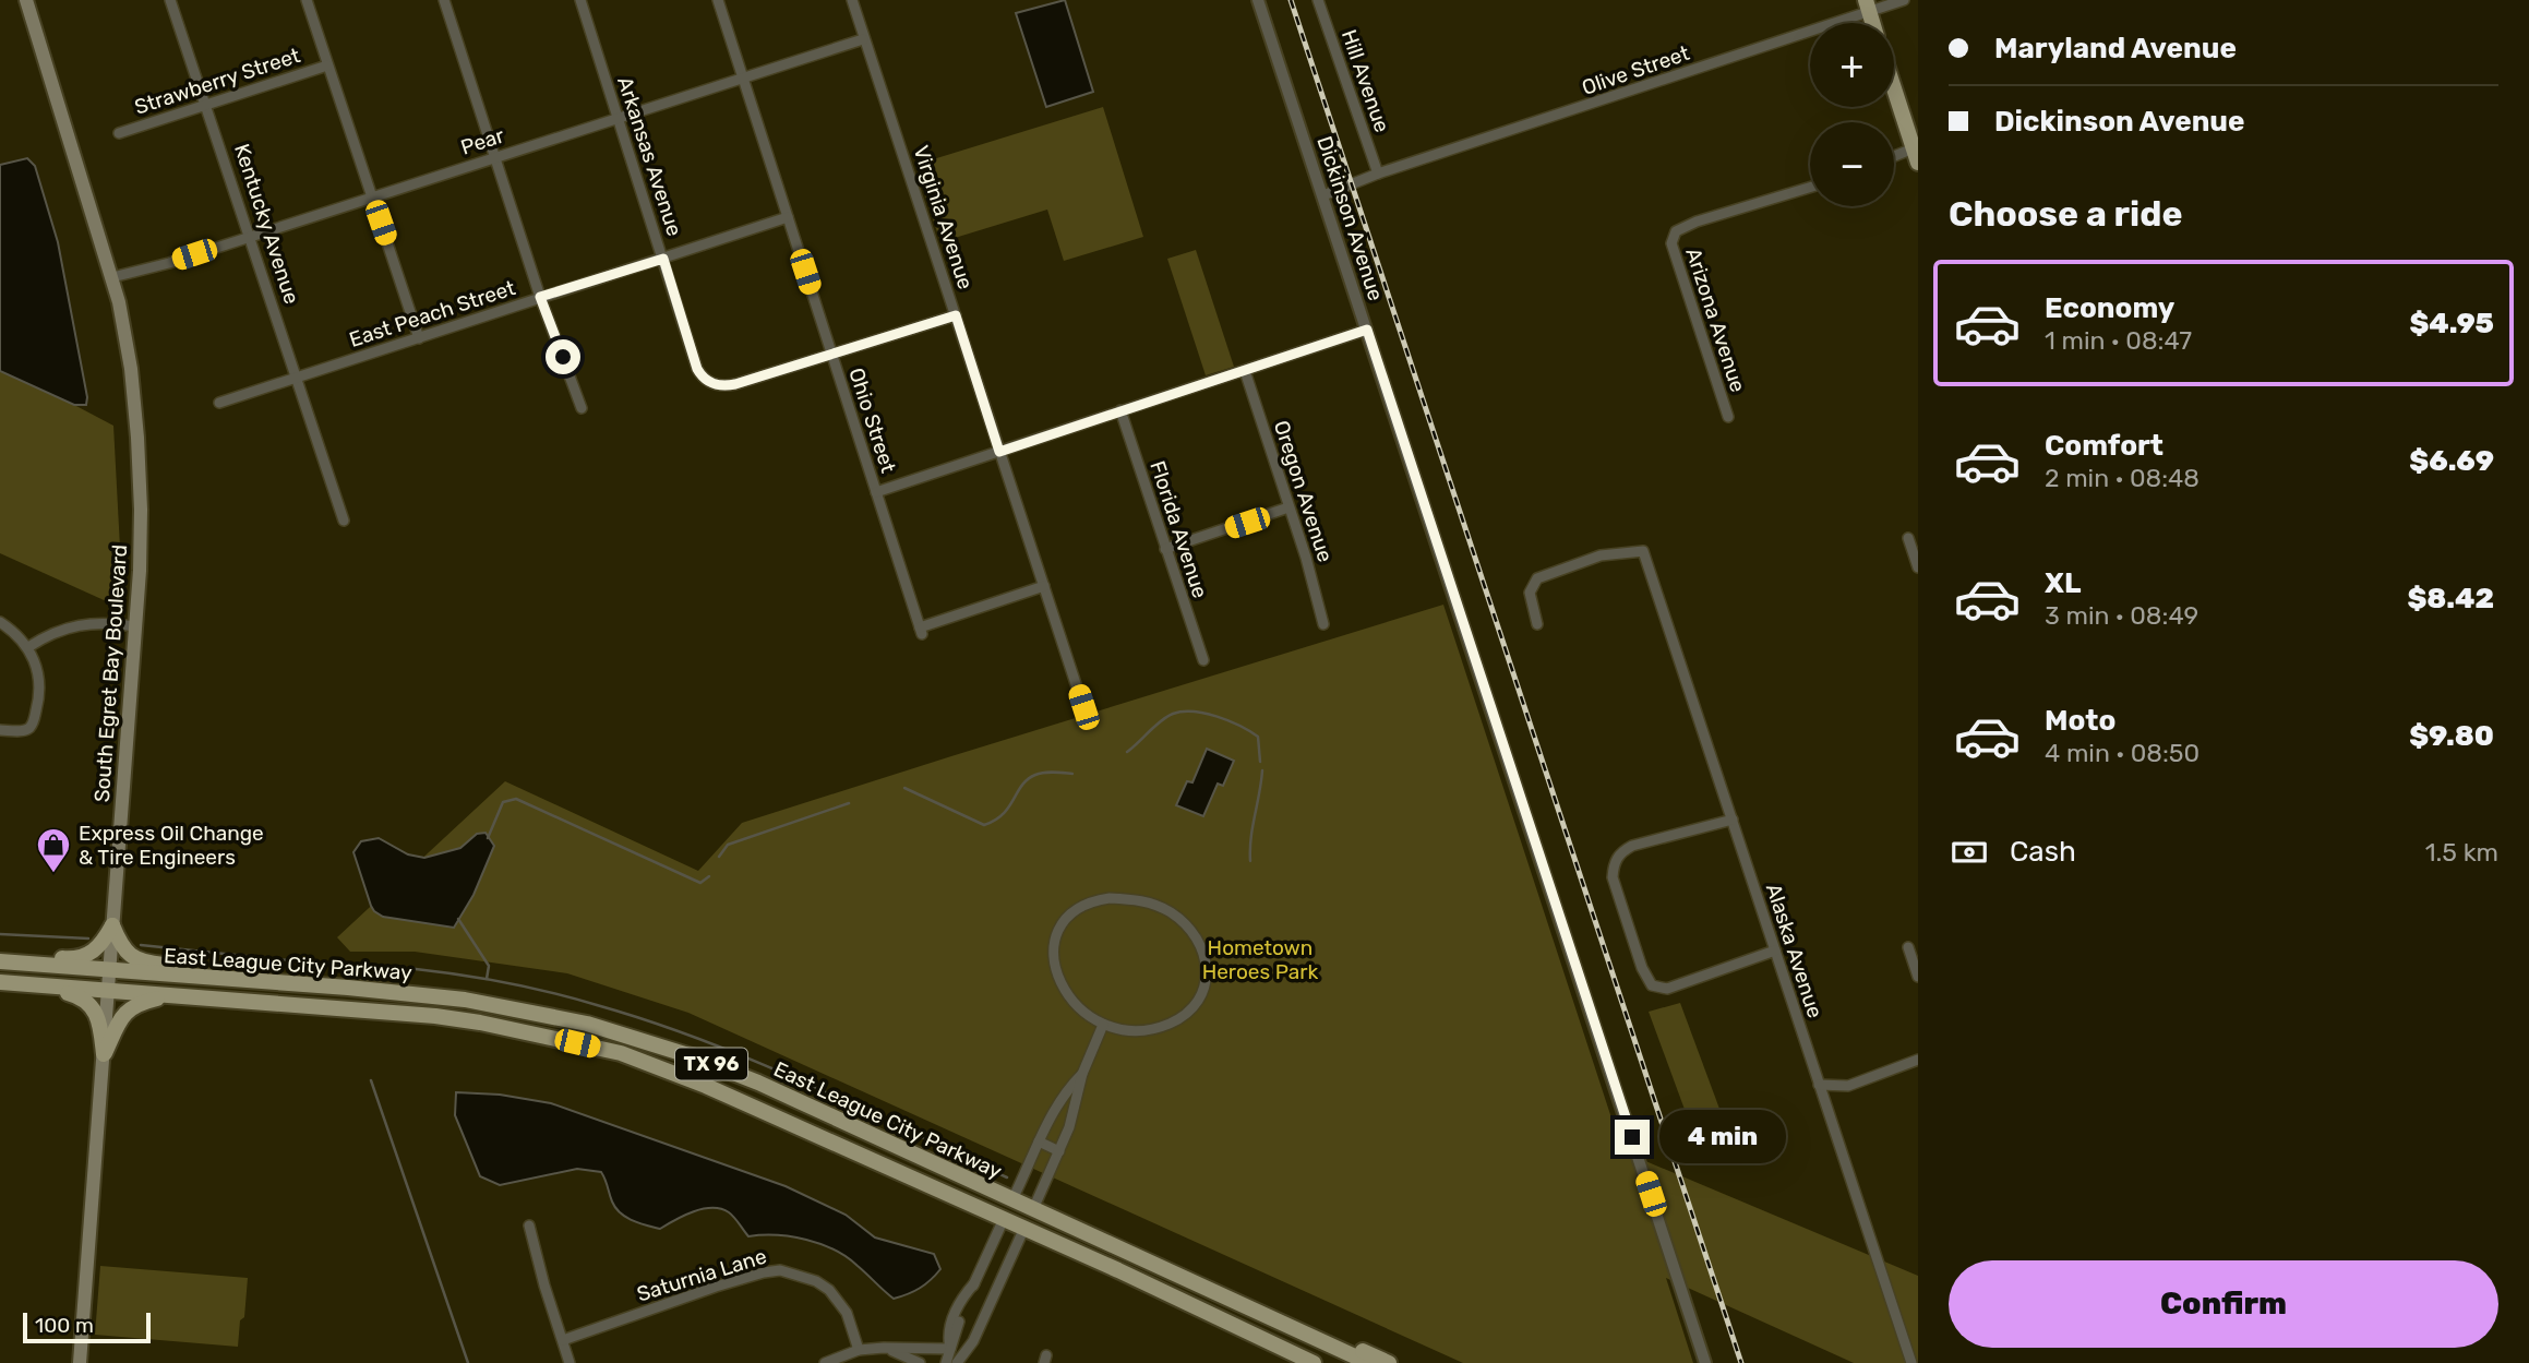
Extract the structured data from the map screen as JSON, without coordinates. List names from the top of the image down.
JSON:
{
  "streets": {
    "main road": ["South Egret Bay Boulevard", "East League City Parkway", "TX 96"],
    "street": [
      "Olive Street",
      "Strawberry Street",
      "Hill Avenue",
      "Pear",
      "Arkansas Avenue",
      "Virginia Avenue",
      "Dickinson Avenue",
      "Kentucky Avenue",
      "East Peach Street",
      "Arizona Avenue",
      "Ohio Street",
      "Oregon Avenue",
      "Florida Avenue",
      "Alaska Avenue",
      "Saturnia Lane"
    ]
  },
  "crossings": [
    ["Olive Street", "Hill Avenue"],
    ["Olive Street", "Dickinson Avenue"],
    ["Strawberry Street", "Kentucky Avenue"],
    ["Pear", "Arkansas Avenue"],
    ["Pear", "Virginia Avenue"],
    ["Pear", "Kentucky Avenue"],
    ["Pear", "Ohio Street"],
    ["Pear", "South Egret Bay Boulevard"],
    ["Arkansas Avenue", "East Peach Street"],
    ["Arkansas Avenue", "Ohio Street"],
    ["Virginia Avenue", "Ohio Street"],
    ["Kentucky Avenue", "East Peach Street"],
    ["East Peach Street", "Ohio Street"],
    ["South Egret Bay Boulevard", "East League City Parkway"]
  ],
  "parks": ["Hometown Heroes Park"],
  "places": {
    "shop": ["Express Oil Change & Tire Engineers"]
  },
  "scale_bar": "100 m",
  "page": {
    "banner": ["Maryland Avenue", "Dickinson Avenue"],
    "map_buttons": ["+", "−"],
    "heading": "Choose a ride",
    "list": [
      {
        "name": "Economy",
        "note": "1 min · 08:47",
        "value": "$4.95"
      },
      {
        "name": "Comfort",
        "note": "2 min · 08:48",
        "value": "$6.69"
      },
      {
        "name": "XL",
        "note": "3 min · 08:49",
        "value": "$8.42"
      },
      {
        "name": "Moto",
        "note": "4 min · 08:50",
        "value": "$9.80"
      }
    ],
    "pay": ["Cash", "1.5 km"],
    "bubble": "4 min",
    "buttons": "Confirm",
    "scale": "100 m"
  }
}
